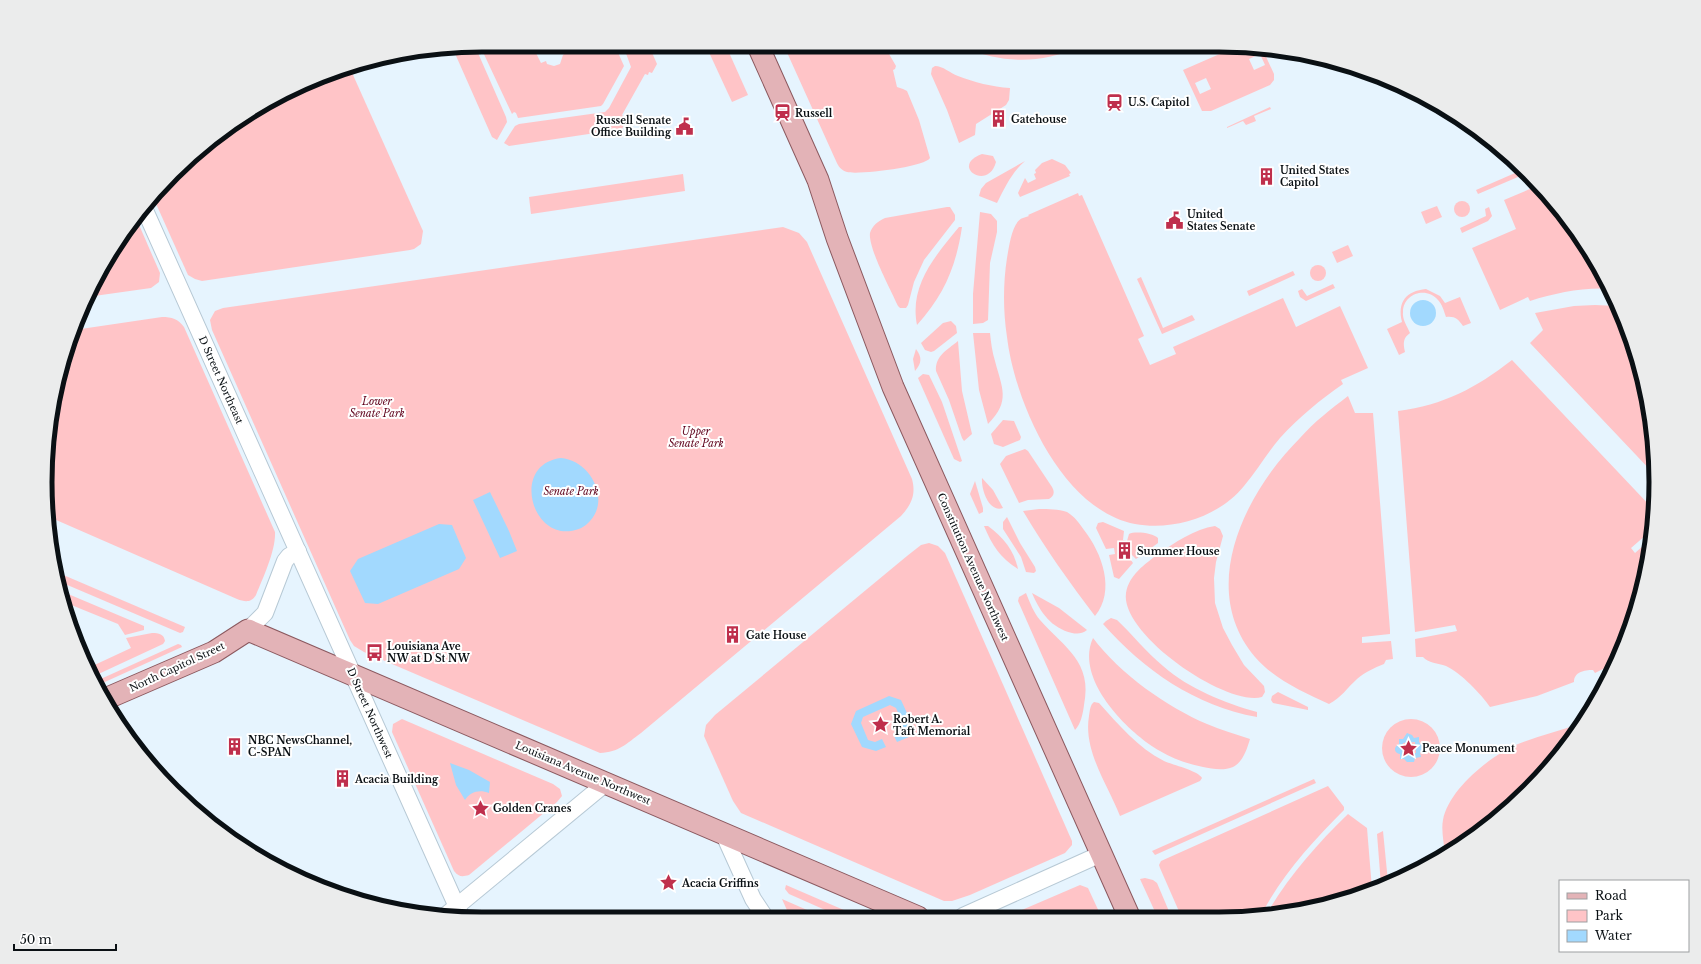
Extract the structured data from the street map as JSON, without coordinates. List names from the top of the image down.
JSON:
{
  "streets": {
    "main road": ["Constitution Avenue Northwest", "North Capitol Street", "Louisiana Avenue Northwest"],
    "street": ["D Street Northeast", "D Street Northwest"]
  },
  "crossings": [
    ["D Street Northeast", "North Capitol Street"],
    ["D Street Northeast", "D Street Northwest"],
    ["North Capitol Street", "D Street Northwest"],
    ["North Capitol Street", "Louisiana Avenue Northwest"],
    ["D Street Northwest", "Louisiana Avenue Northwest"]
  ],
  "parks": ["Lower Senate Park", "Upper Senate Park", "Senate Park"],
  "places": {
    "station": ["U.S. Capitol", "Russell"],
    "building": [
      "Gatehouse",
      "United States Capitol",
      "Summer House",
      "Gate House",
      "NBC NewsChannel, C-SPAN",
      "Acacia Building"
    ],
    "public building": ["Russell Senate Office Building", "United States Senate"],
    "bus stop": ["Louisiana Ave NW at D St NW"],
    "place": [
      "Robert A. Taft Memorial",
      "Peace Monument",
      "Golden Cranes",
      "Acacia Griffins"
    ]
  },
  "legend": ["Road", "Park", "Water"],
  "scale_bar": "50 m"
}
